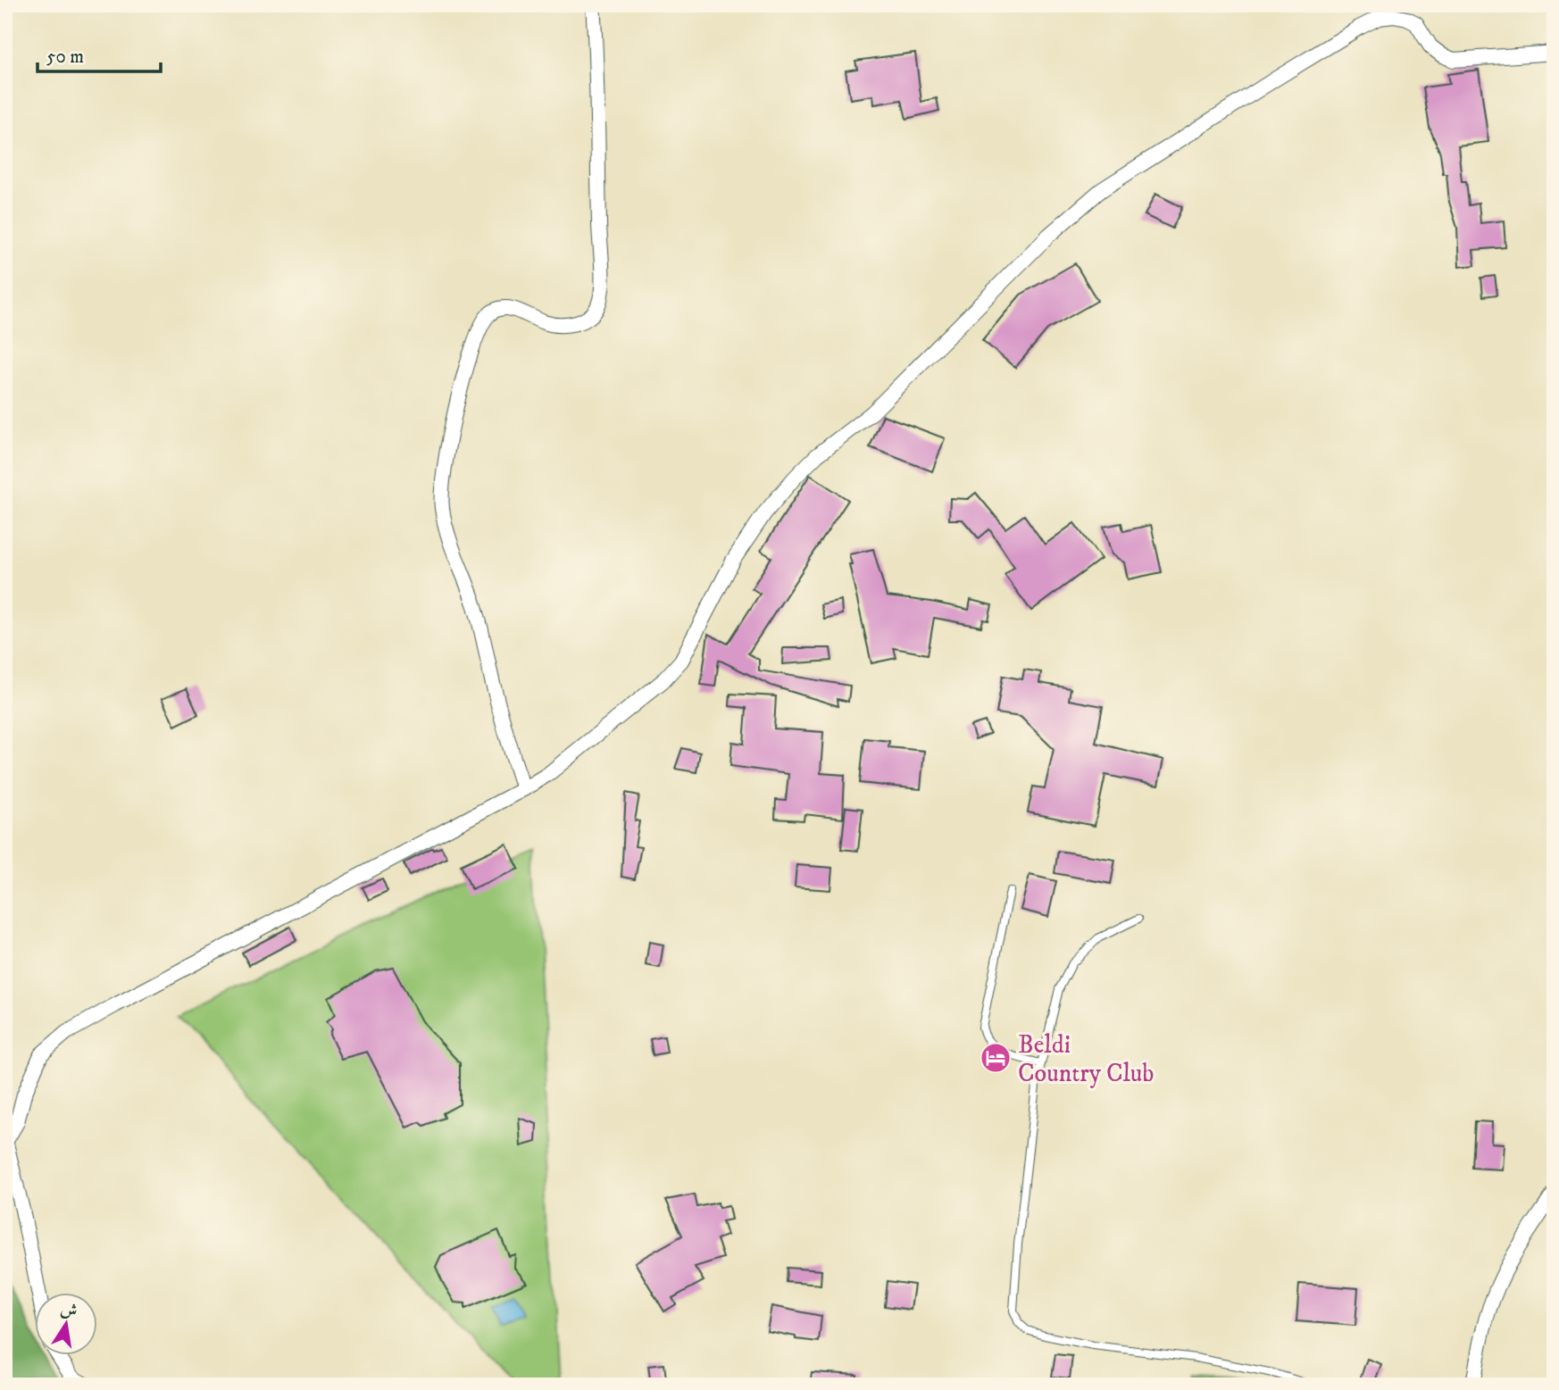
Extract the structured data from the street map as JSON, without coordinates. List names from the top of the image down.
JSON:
{
  "places": {
    "hotel": ["Beldi Country Club"]
  },
  "scale_bar": "50 m",
  "north": "top"
}
